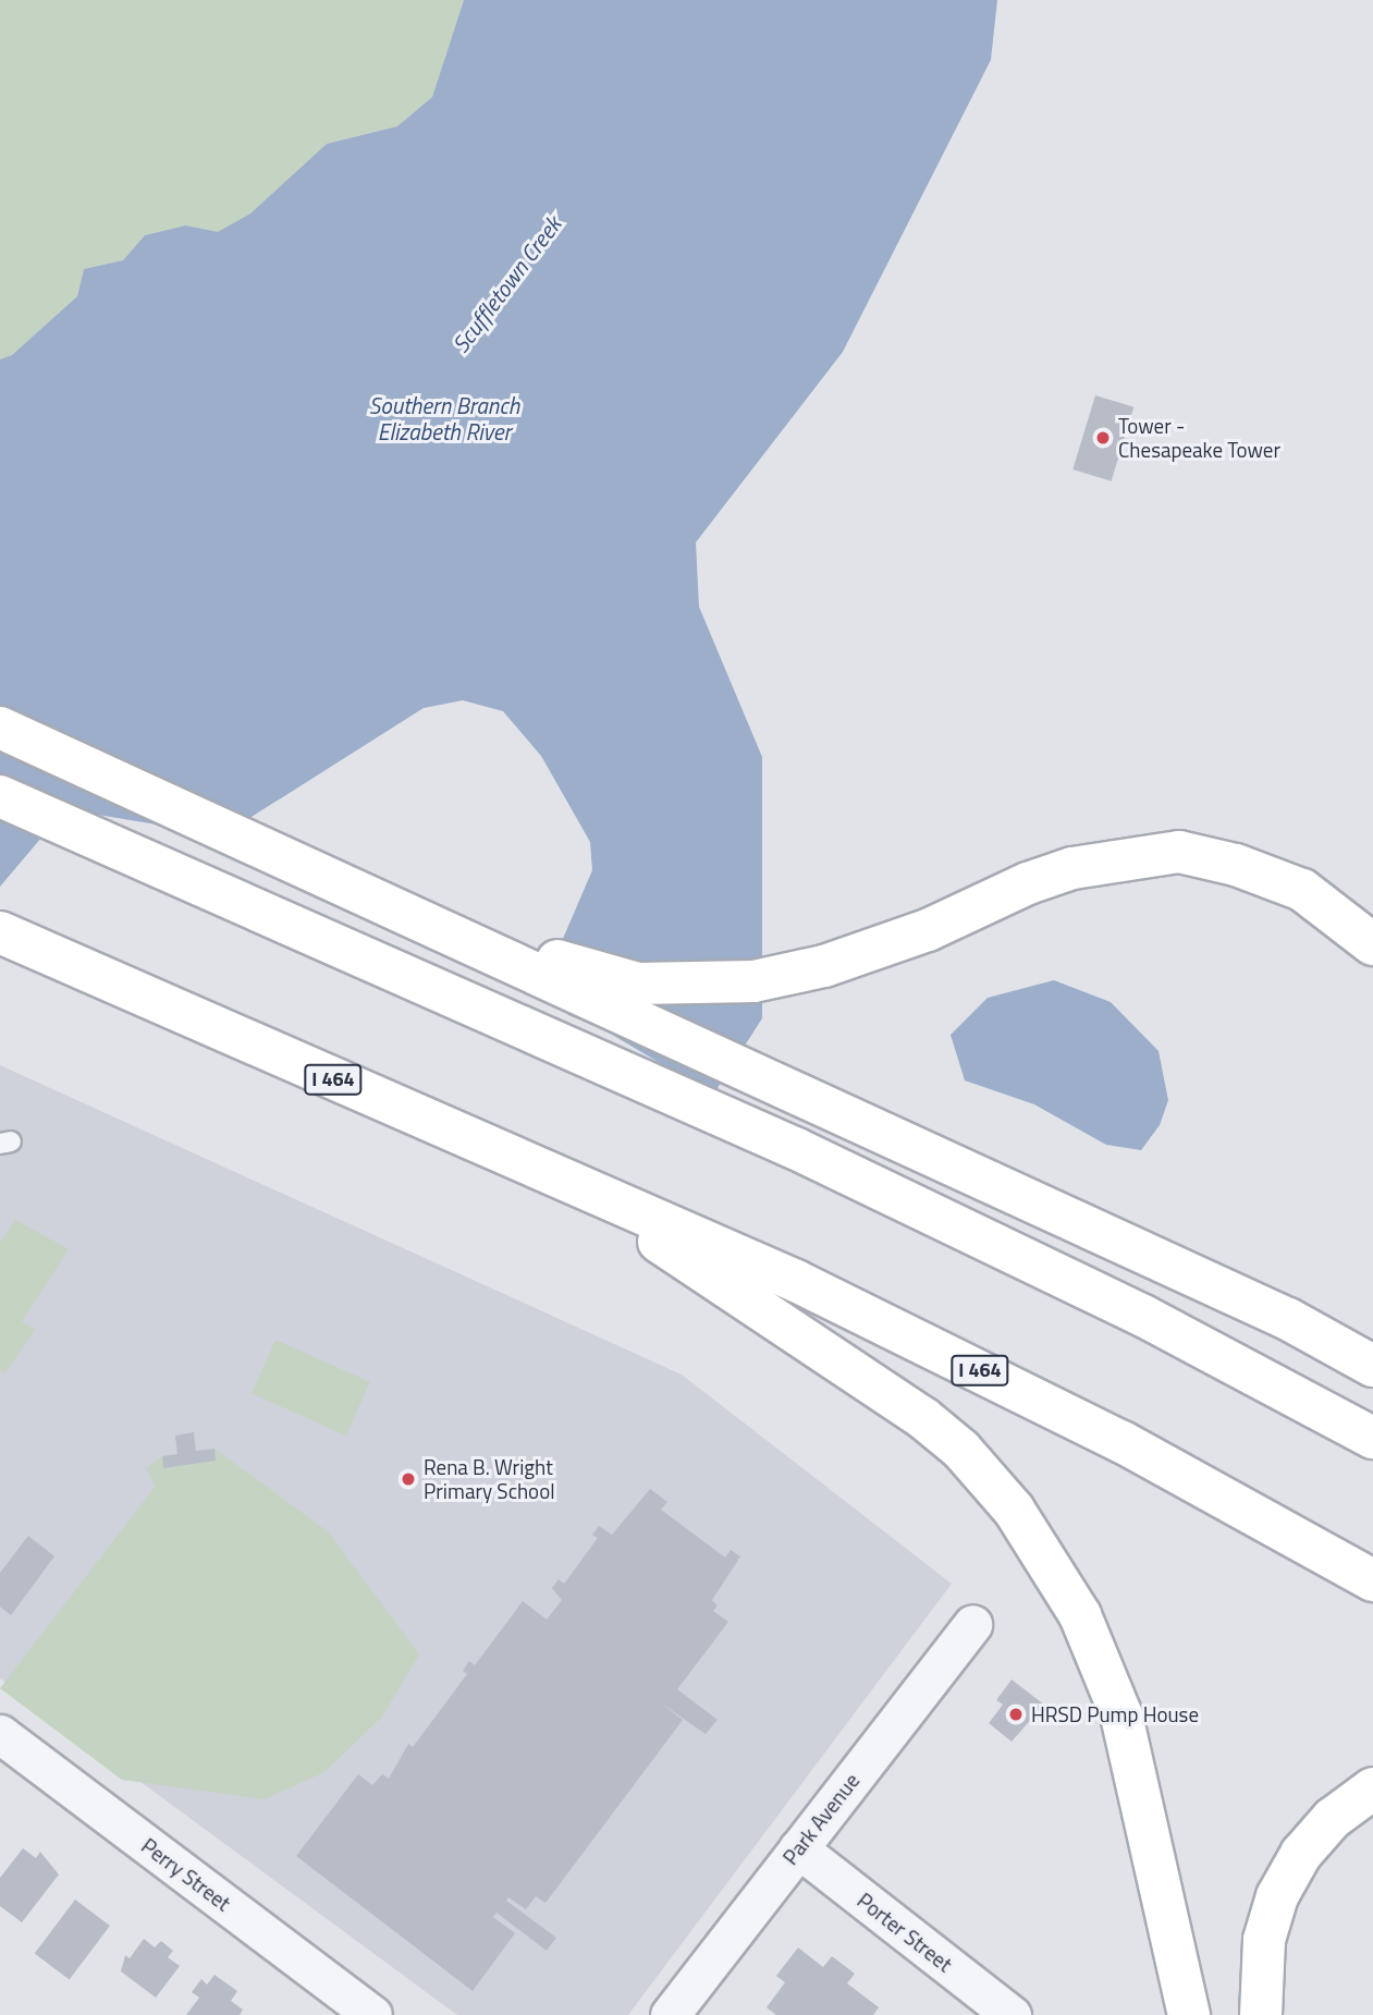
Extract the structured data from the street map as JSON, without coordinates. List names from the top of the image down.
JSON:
{
  "streets": {
    "highway": ["I 464"],
    "street": ["Park Avenue", "Perry Street", "Porter Street"]
  },
  "crossings": [
    ["Park Avenue", "Porter Street"]
  ],
  "water": ["Scuffletown Creek", "Southern Branch Elizabeth River"],
  "places": ["Tower - Chesapeake Tower", "Rena B. Wright Primary School", "HRSD Pump House"]
}
